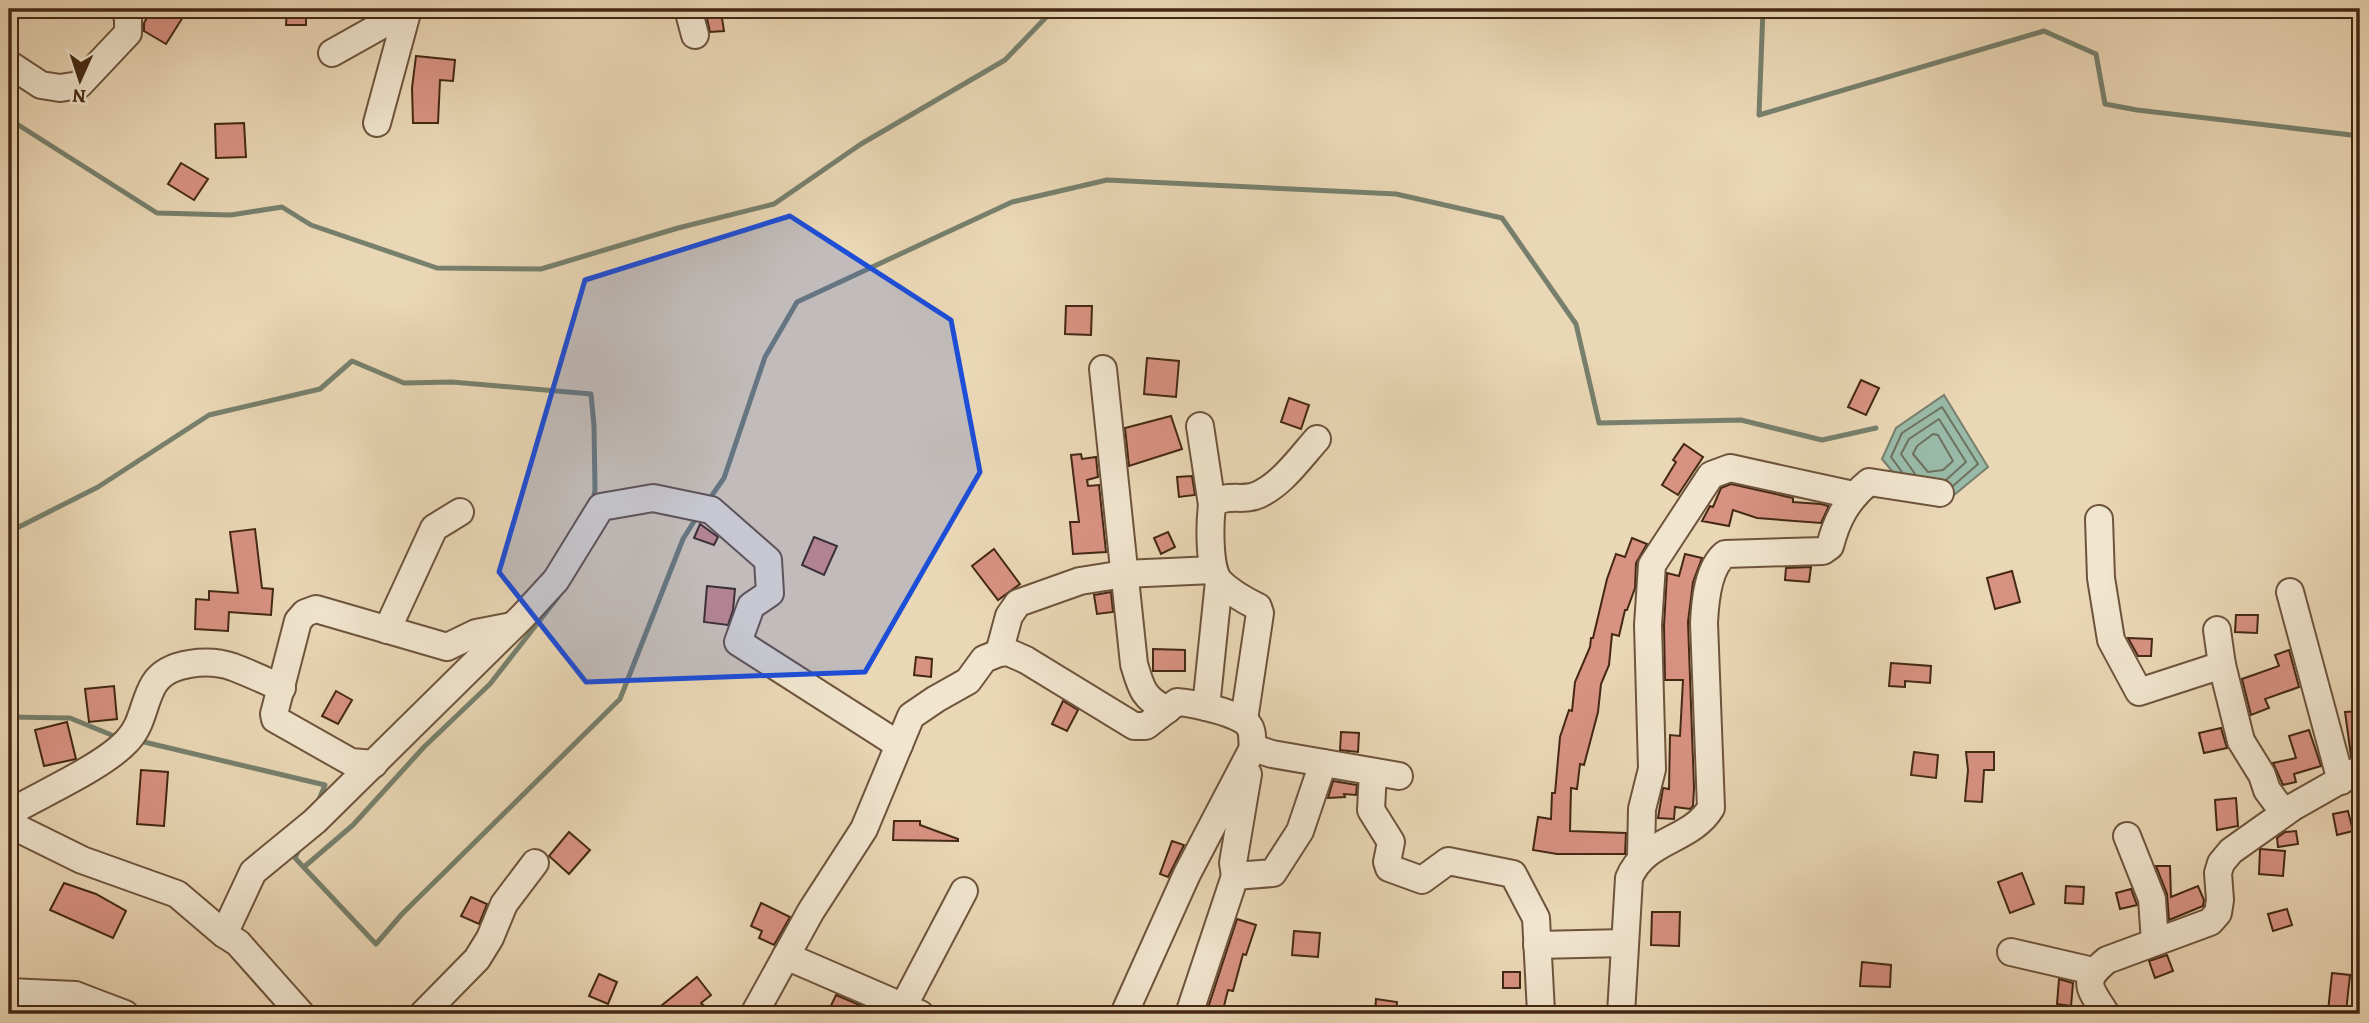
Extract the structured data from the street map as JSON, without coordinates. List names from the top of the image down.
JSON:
{
  "north": "bottom"
}
